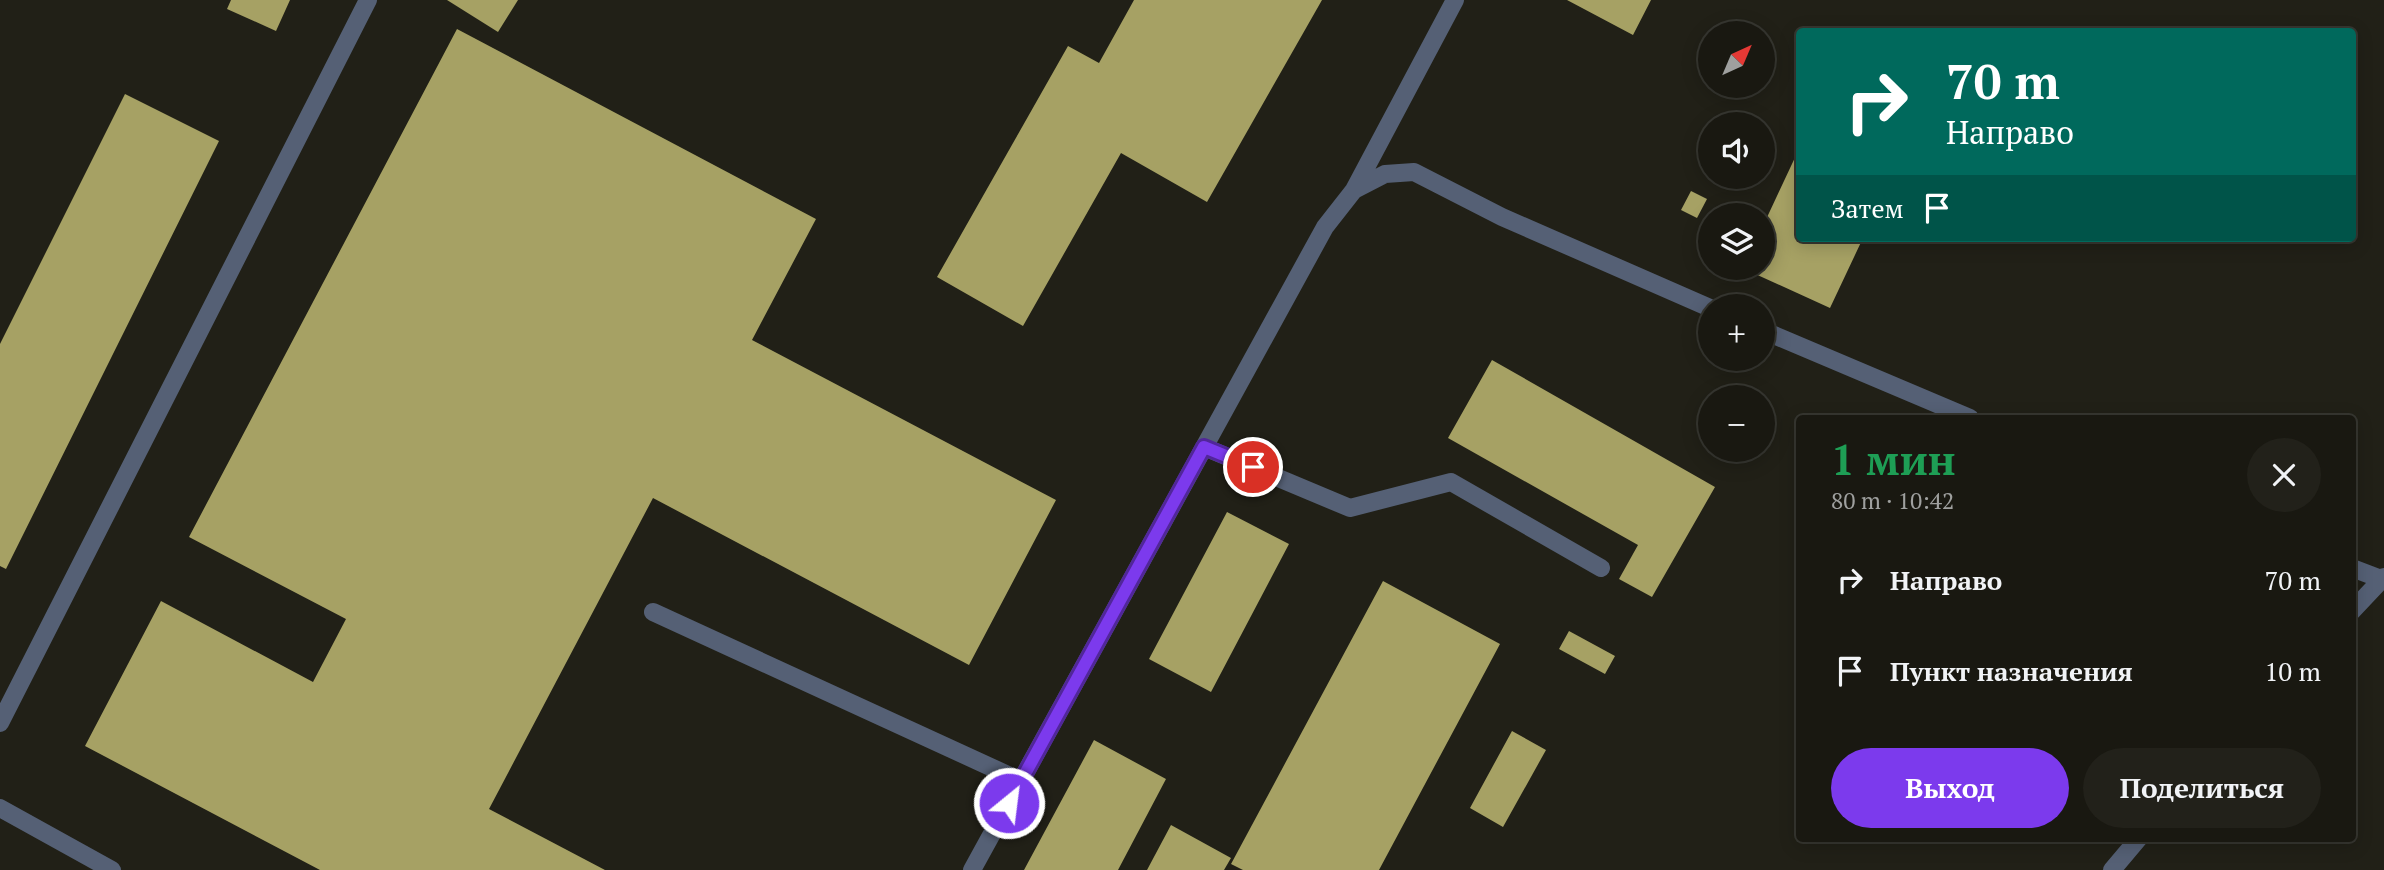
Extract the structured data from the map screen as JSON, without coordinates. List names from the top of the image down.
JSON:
{
  "north": "top right",
  "page": {
    "map_buttons": ["+", "−"],
    "turn": ["70 m", "Направо"],
    "then": "Затем",
    "heading": ["1 мин", "80 m · 10:42"],
    "list": [
      {
        "name": "Направо",
        "value": "70 m"
      },
      {
        "name": "Пункт назначения",
        "value": "10 m"
      }
    ],
    "buttons": ["Выход", "Поделиться"]
  }
}
